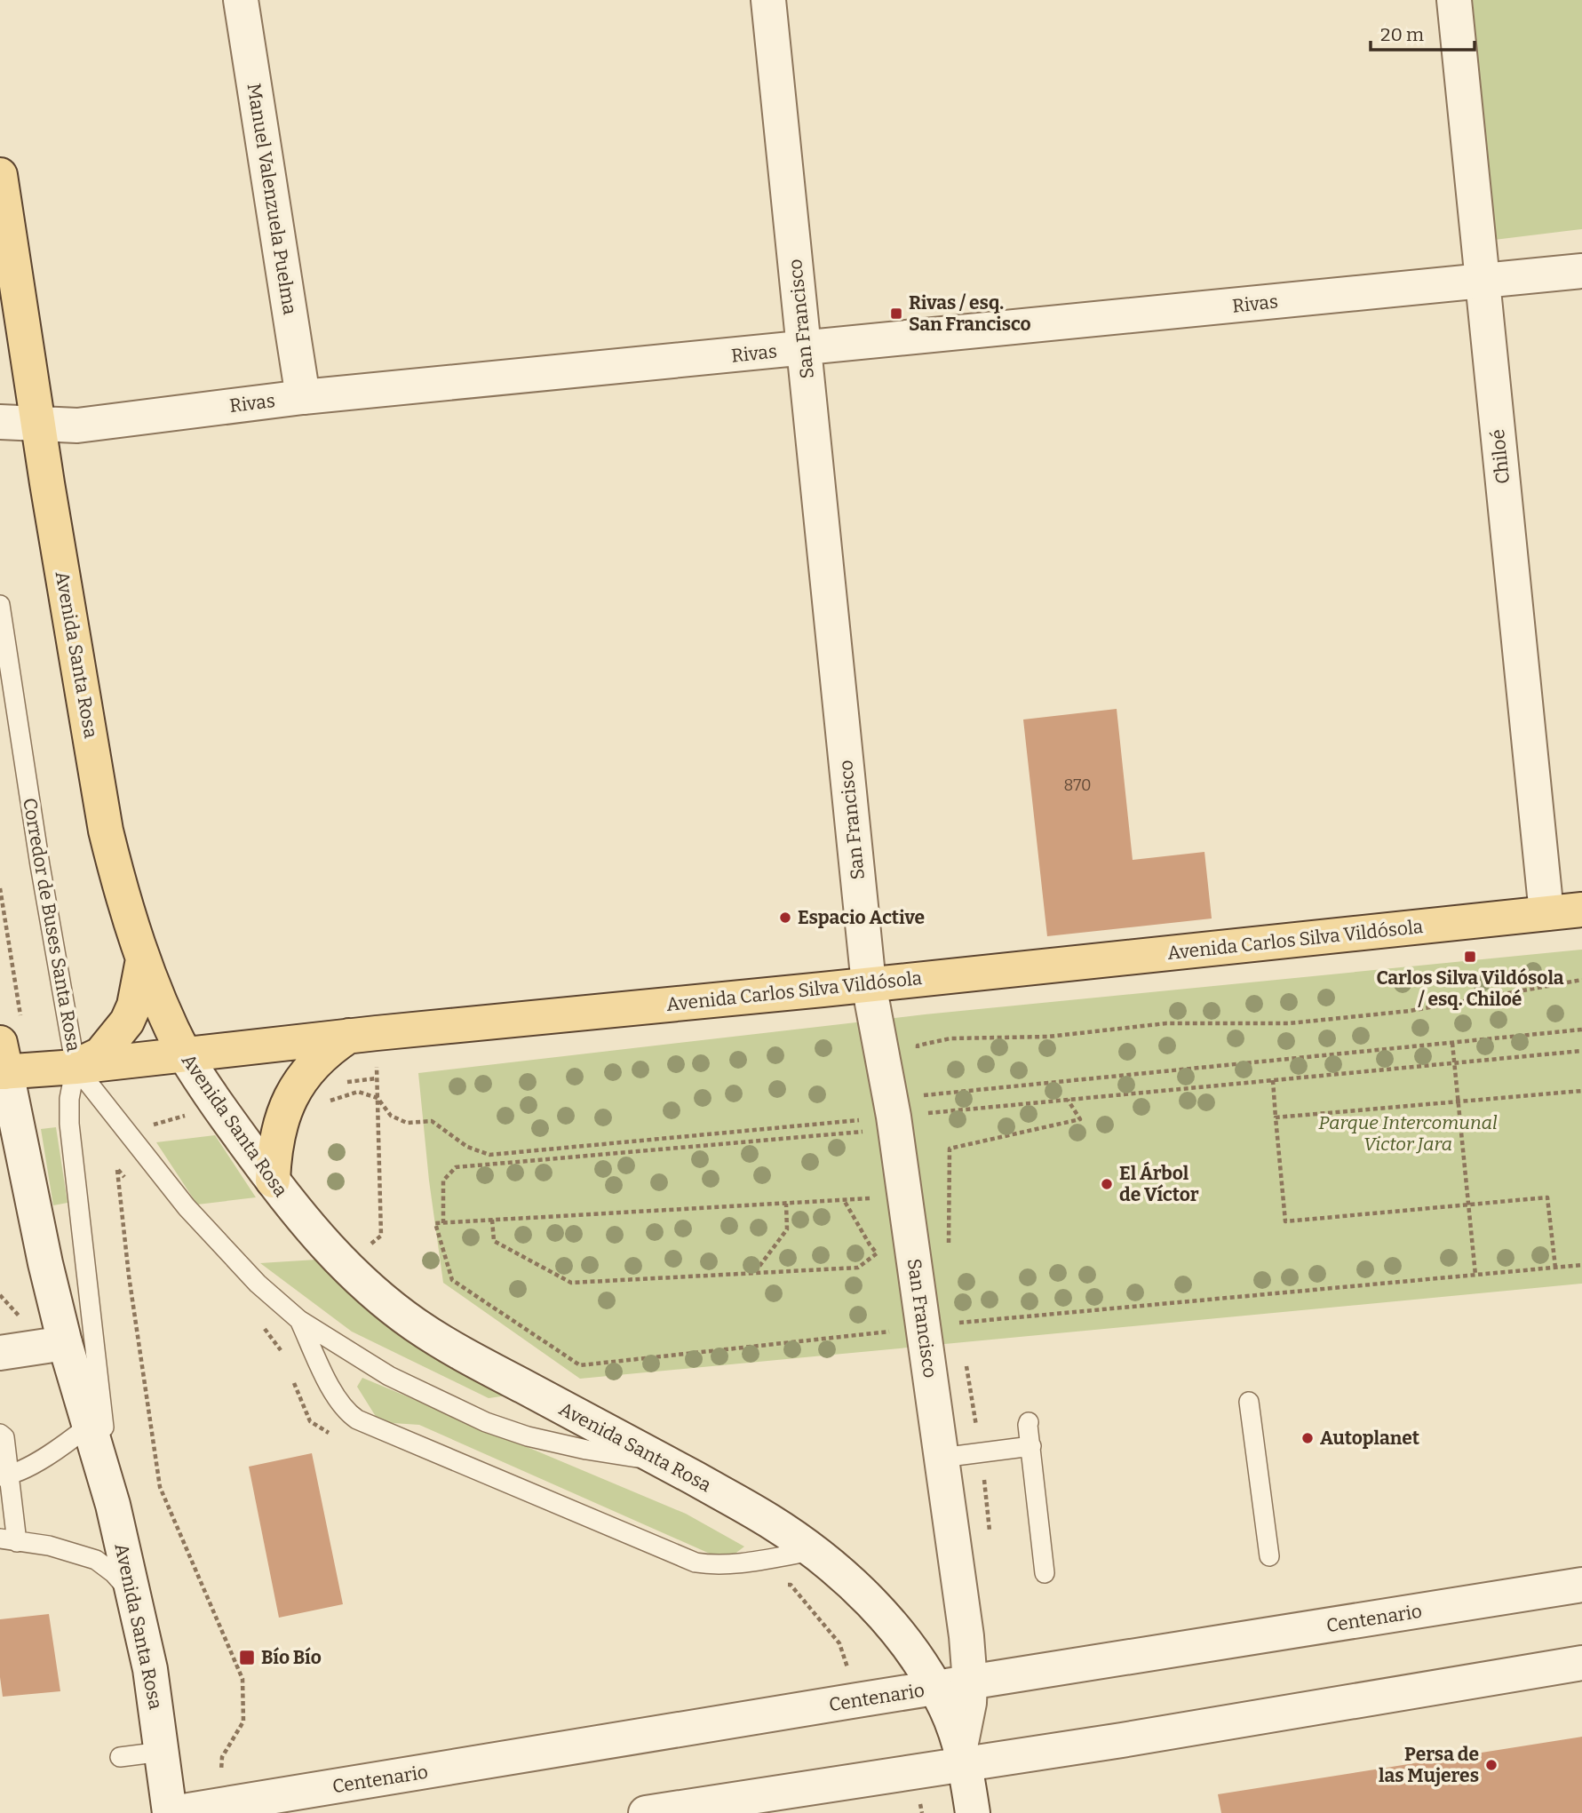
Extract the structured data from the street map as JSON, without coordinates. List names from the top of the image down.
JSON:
{
  "streets": {
    "main road": ["Avenida Santa Rosa", "Avenida Carlos Silva Vildósola"],
    "street": [
      "Manuel Valenzuela Puelma",
      "Rivas",
      "San Francisco",
      "Chiloé",
      "Centenario"
    ],
    "lane": ["Corredor de Buses Santa Rosa"]
  },
  "crossings": [
    ["Manuel Valenzuela Puelma", "Rivas"],
    ["Rivas", "San Francisco"],
    ["Rivas", "Chiloé"],
    ["Rivas", "Avenida Santa Rosa"],
    ["San Francisco", "Avenida Santa Rosa"],
    ["San Francisco", "Avenida Carlos Silva Vildósola"],
    ["San Francisco", "Centenario"],
    ["Chiloé", "Avenida Carlos Silva Vildósola"],
    ["Avenida Santa Rosa", "Corredor de Buses Santa Rosa"],
    ["Avenida Santa Rosa", "Avenida Carlos Silva Vildósola"],
    ["Avenida Santa Rosa", "Centenario"],
    ["Corredor de Buses Santa Rosa", "Avenida Carlos Silva Vildósola"]
  ],
  "parks": ["Parque Intercomunal Victor Jara"],
  "places": {
    "transit": ["Rivas / esq. San Francisco", "Carlos Silva Vildósola / esq. Chiloé", "Bío Bío"],
    "other": [
      "Espacio Active",
      "El Árbol de Víctor",
      "Autoplanet",
      "Persa de las Mujeres"
    ]
  },
  "house_numbers": ["870"],
  "scale_bar": "20 m"
}
